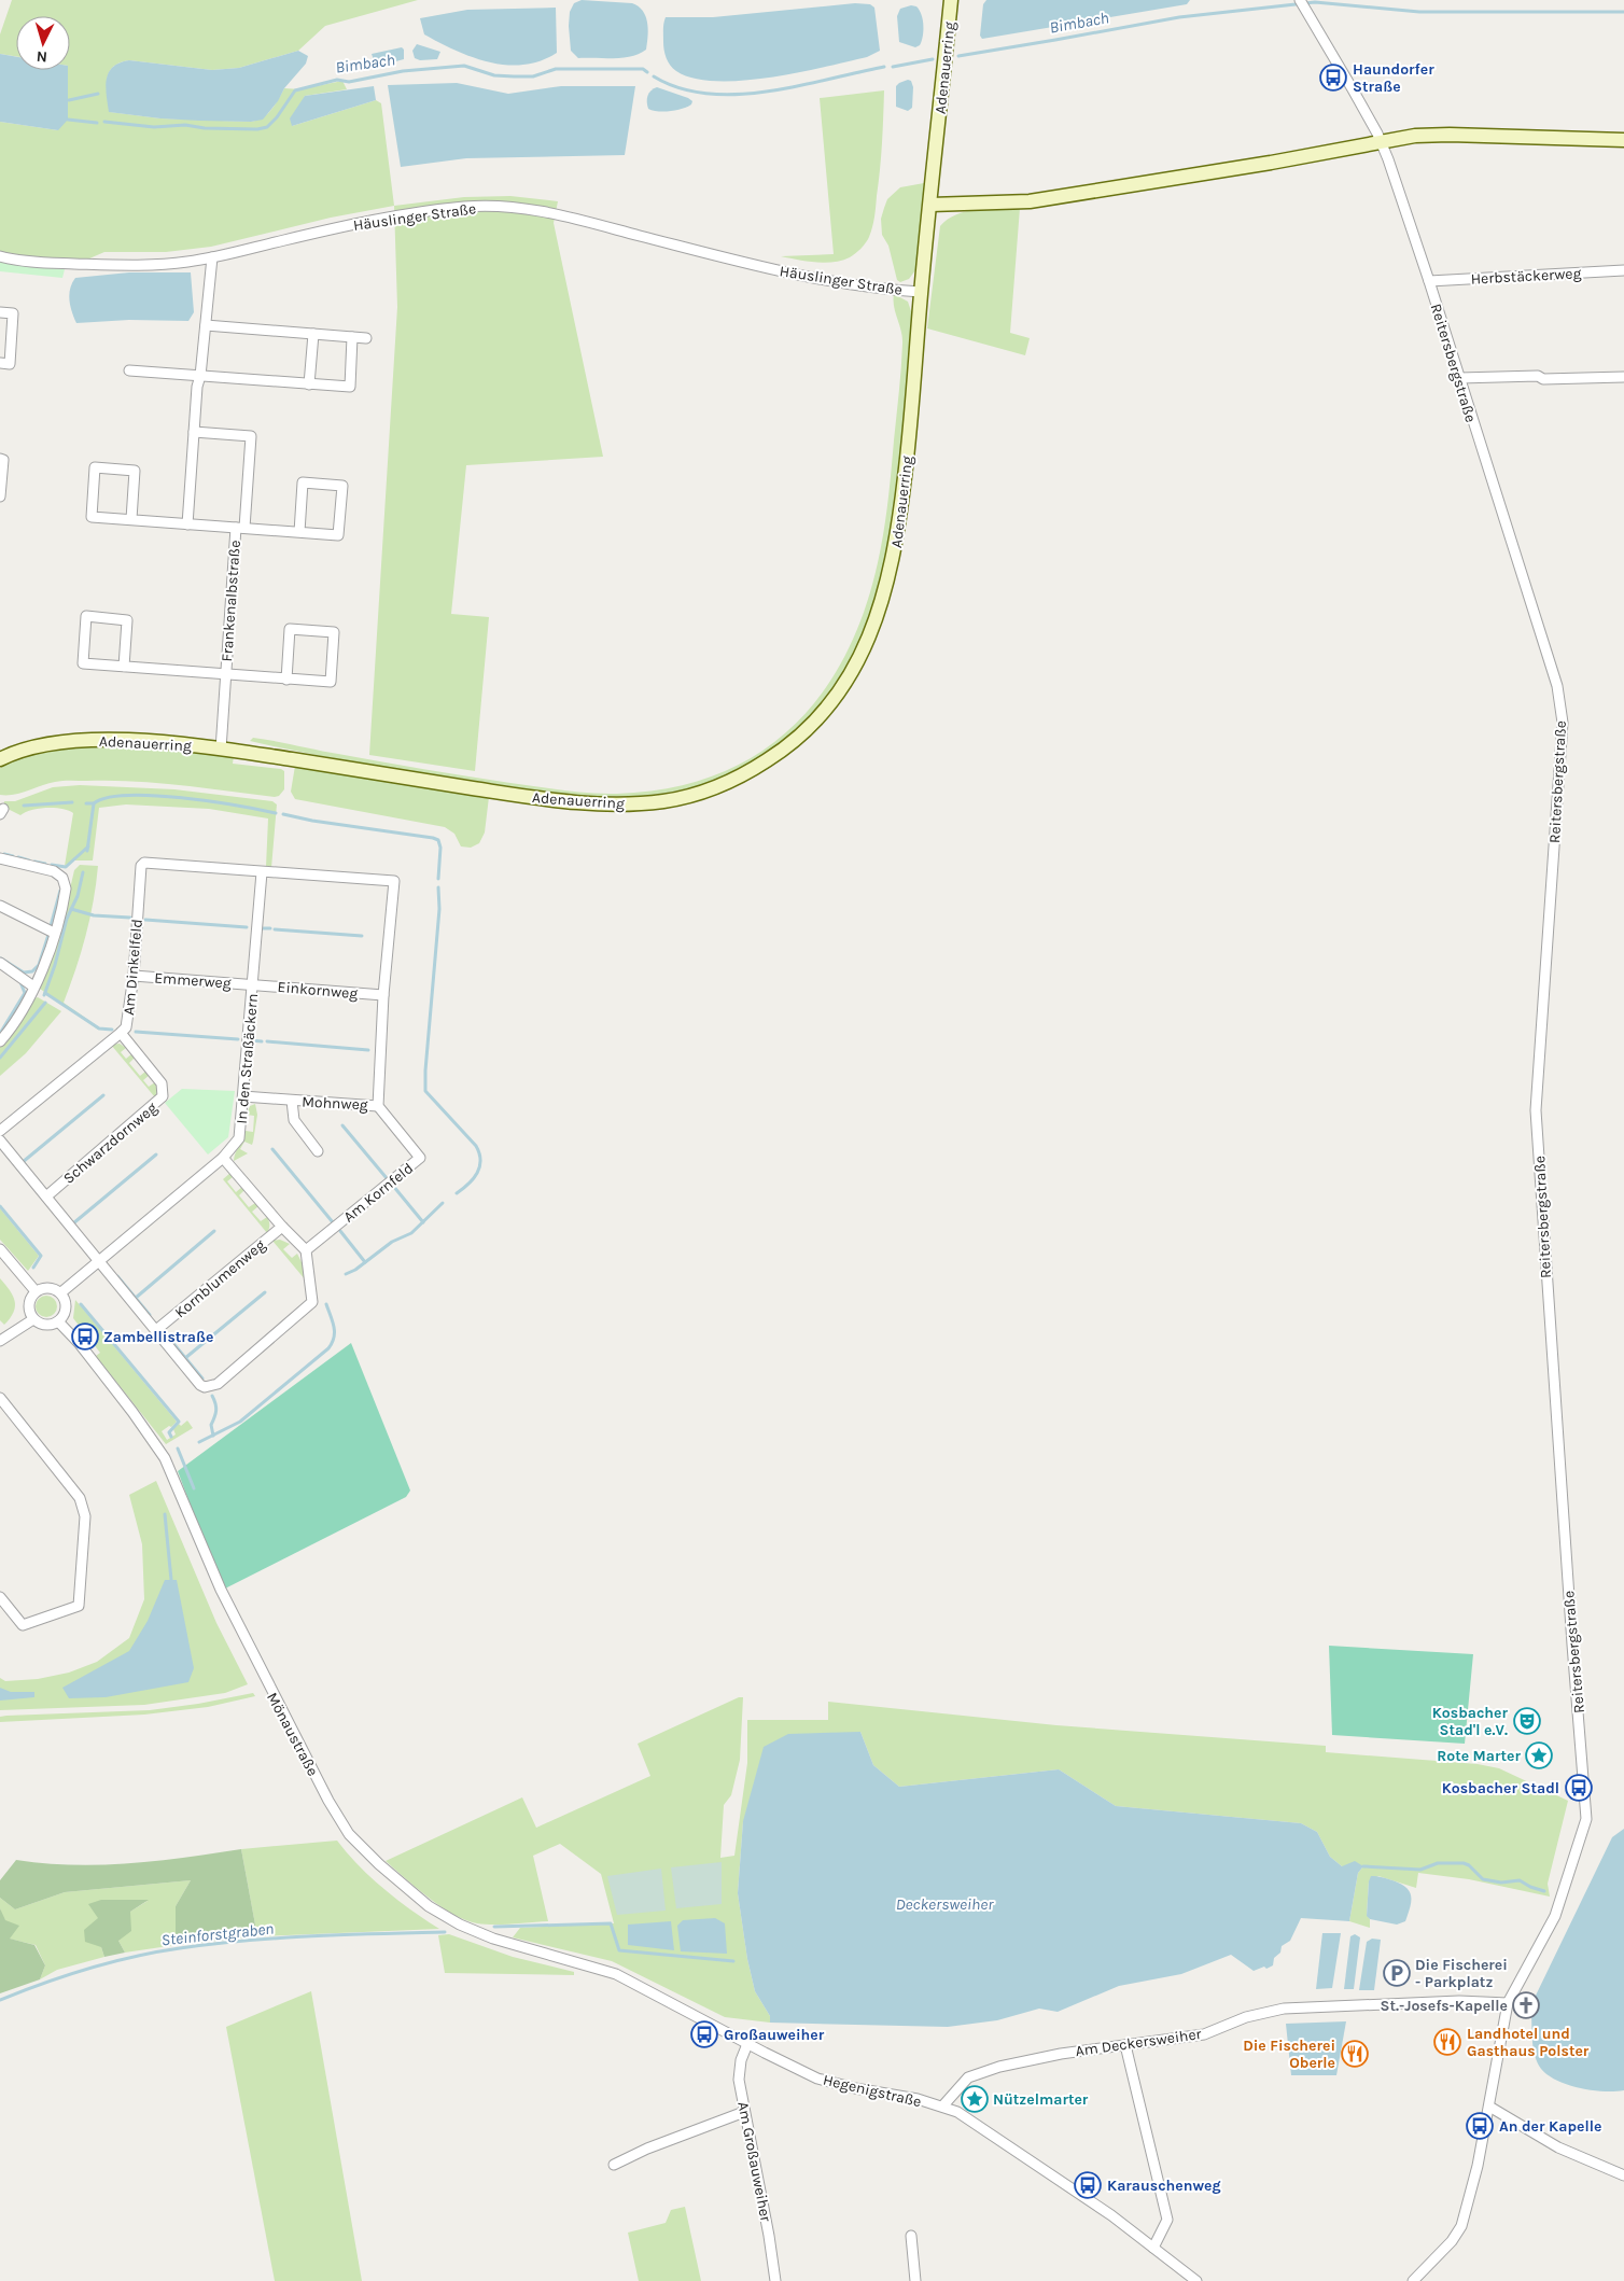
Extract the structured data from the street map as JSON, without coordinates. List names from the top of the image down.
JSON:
{
  "streets": {
    "main road": ["Adenauerring"],
    "street": [
      "Häuslinger Straße",
      "Herbstäckerweg",
      "Reitersbergstraße",
      "Frankenalbstraße",
      "Am Dinkelfeld",
      "Emmerweg",
      "Einkornweg",
      "In den Straßäckern",
      "Mohnweg",
      "Schwarzdornweg",
      "Am Kornfeld",
      "Kornblumenweg",
      "Mönaustraße",
      "Am Deckersweiher",
      "Hegenigstraße",
      "Am Großauweiher"
    ]
  },
  "crossings": [
    ["Adenauerring", "Häuslinger Straße"],
    ["Adenauerring", "Frankenalbstraße"],
    ["Herbstäckerweg", "Reitersbergstraße"],
    ["Reitersbergstraße", "Am Deckersweiher"],
    ["Am Dinkelfeld", "Emmerweg"],
    ["Am Dinkelfeld", "In den Straßäckern"],
    ["Am Dinkelfeld", "Schwarzdornweg"],
    ["Emmerweg", "Einkornweg"],
    ["Emmerweg", "In den Straßäckern"],
    ["Einkornweg", "In den Straßäckern"],
    ["In den Straßäckern", "Mohnweg"],
    ["In den Straßäckern", "Mönaustraße"],
    ["Mohnweg", "Am Kornfeld"],
    ["Mönaustraße", "Hegenigstraße"],
    ["Am Deckersweiher", "Hegenigstraße"],
    ["Hegenigstraße", "Am Großauweiher"]
  ],
  "water": ["Bimbach", "Deckersweiher", "Steinforstgraben"],
  "places": {
    "bus stop": [
      "Haundorfer Straße",
      "Zambellistraße",
      "Kosbacher Stadl",
      "Großauweiher",
      "An der Kapelle",
      "Karauschenweg"
    ],
    "theatre": ["Kosbacher Stad'l e.V."],
    "place": ["Rote Marter", "Nützelmarter"],
    "parking": ["Die Fischerei - Parkplatz"],
    "church": ["St.-Josefs-Kapelle"],
    "restaurant": ["Landhotel und Gasthaus Polster", "Die Fischerei Oberle"]
  },
  "north": "bottom"
}
